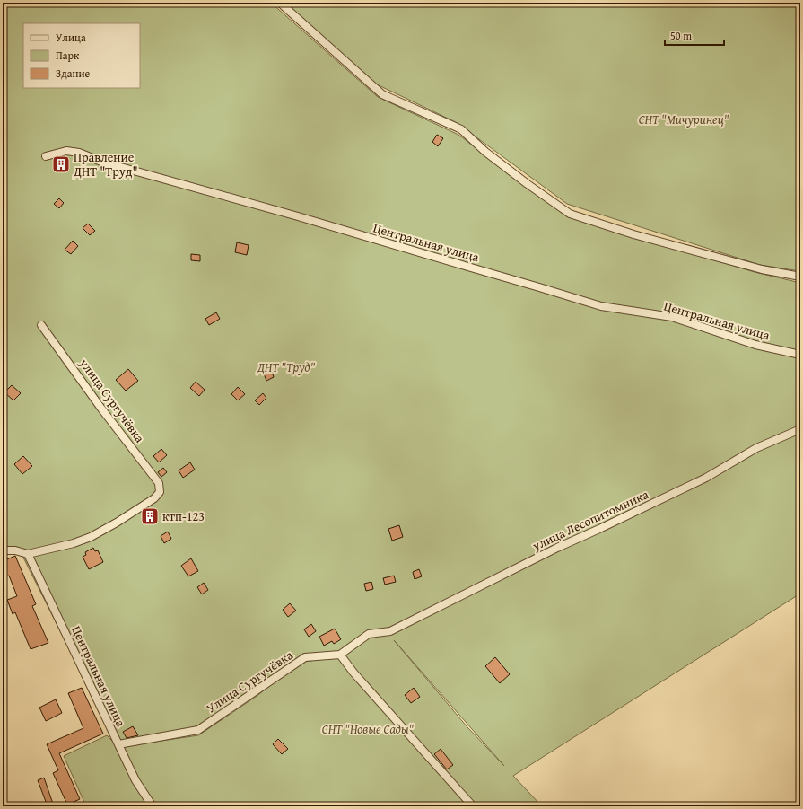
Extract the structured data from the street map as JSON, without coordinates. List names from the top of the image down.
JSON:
{
  "streets": {
    "street": [
      "Центральная улица",
      "улица Сургучёвка",
      "улица Лесопитомника",
      "Улица Сургучёвка"
    ]
  },
  "crossings": [
    ["Центральная улица", "улица Сургучёвка"],
    ["Центральная улица", "Улица Сургучёвка"],
    ["улица Лесопитомника", "Улица Сургучёвка"]
  ],
  "parks": ["СНТ \"Мичуринец\"", "ДНТ \"Труд\"", "СНТ \"Новые Сады\""],
  "places": {
    "building": ["Правление ДНТ \"Труд\"", "ктп-123"]
  },
  "legend": ["Улица", "Парк", "Здание"],
  "scale_bar": "50 m"
}
